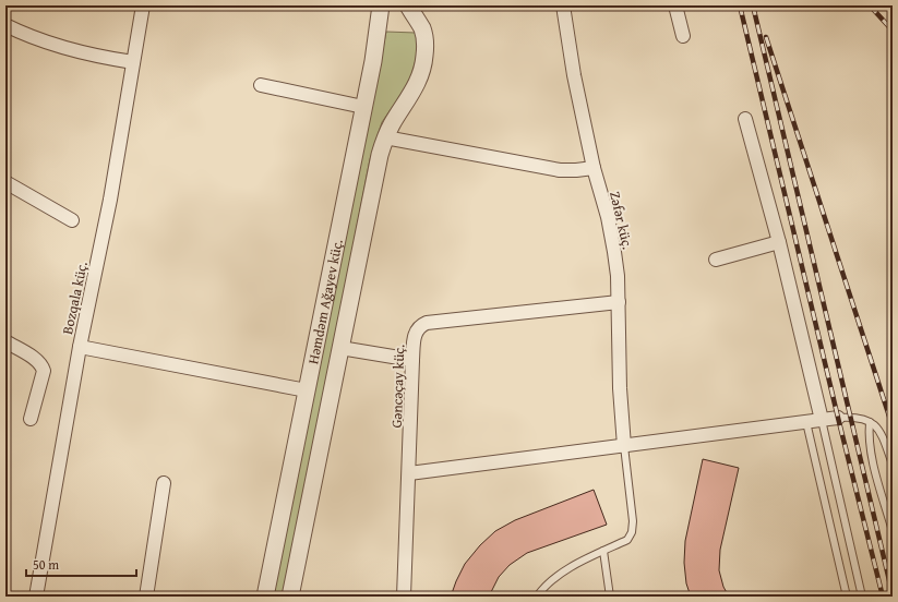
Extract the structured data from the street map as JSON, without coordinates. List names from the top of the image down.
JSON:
{
  "streets": {
    "street": [
      "Zəfər küç.",
      "Bozqala küç.",
      "Həmdəm Ağayev küç.",
      "Gəncəçay küç."
    ]
  },
  "crossings": [
    ["Zəfər küç.", "Gəncəçay küç."]
  ],
  "scale_bar": "50 m"
}
